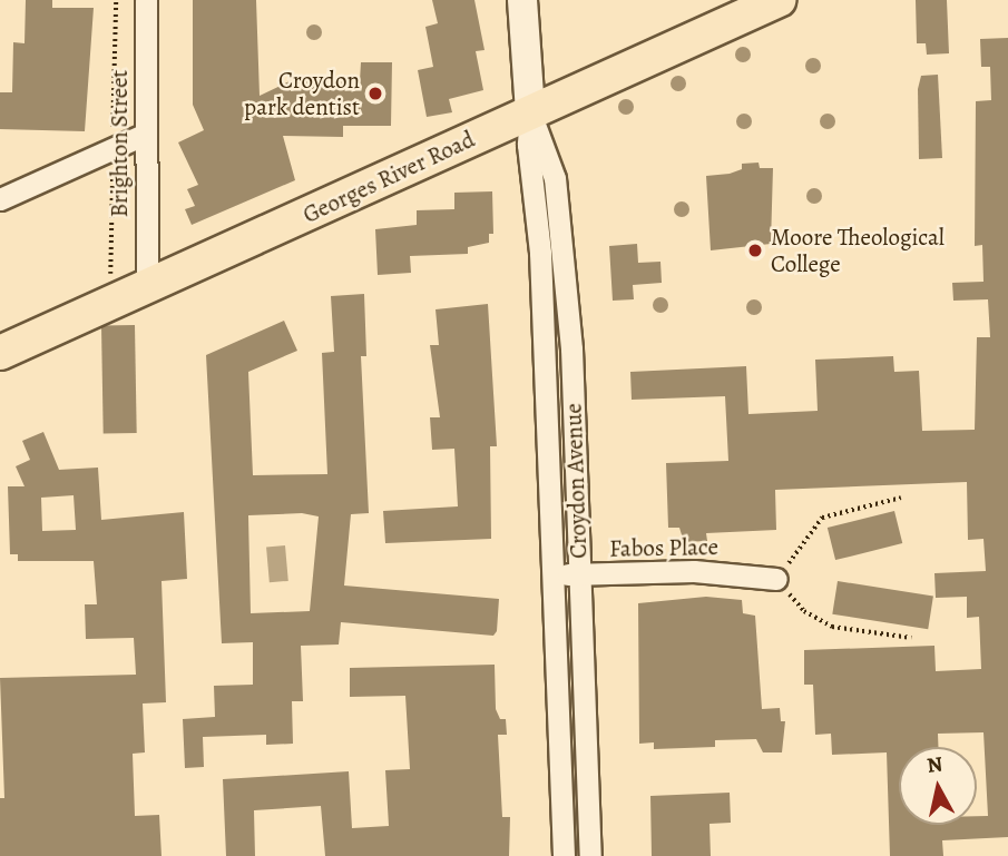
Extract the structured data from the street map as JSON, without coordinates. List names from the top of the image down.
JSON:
{
  "streets": {
    "main road": ["Georges River Road"],
    "street": ["Brighton Street", "Croydon Avenue", "Fabos Place"]
  },
  "crossings": [
    ["Brighton Street", "Georges River Road"],
    ["Georges River Road", "Croydon Avenue"],
    ["Croydon Avenue", "Fabos Place"]
  ],
  "places": ["Croydon park dentist", "Moore Theological College"],
  "north": "top"
}
